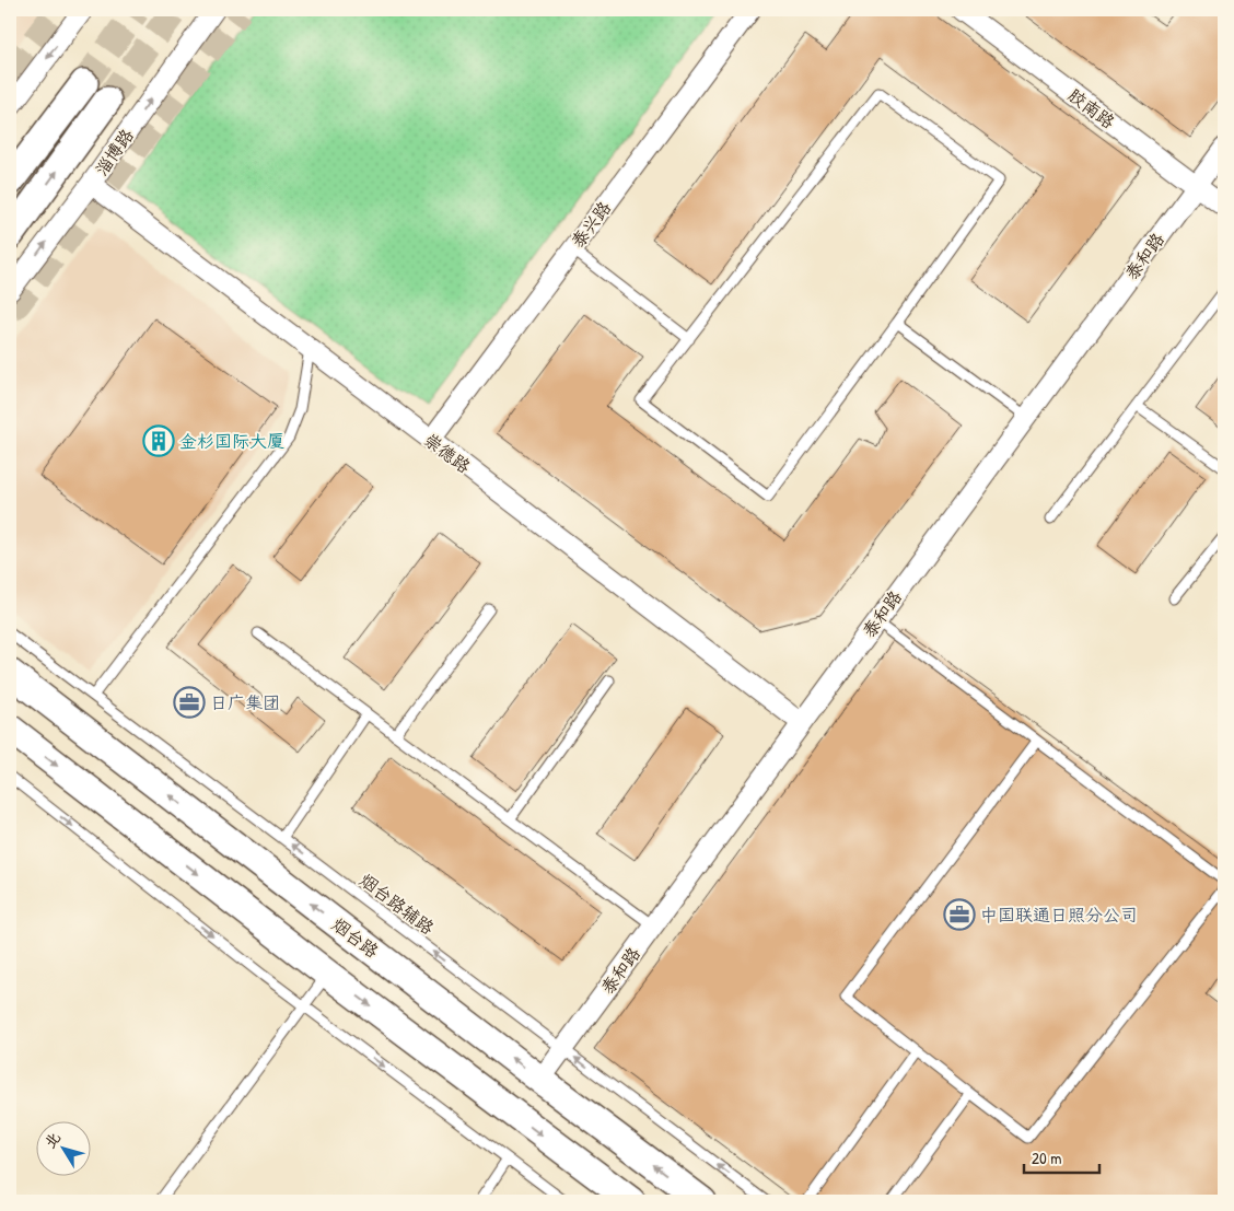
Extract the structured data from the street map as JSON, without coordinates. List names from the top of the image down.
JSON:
{
  "streets": {
    "main road": ["烟台路"],
    "street": [
      "胶南路",
      "淄博路",
      "泰兴路",
      "泰和路",
      "崇德路"
    ],
    "lane": ["烟台路辅路"]
  },
  "crossings": [
    ["胶南路", "泰和路"],
    ["淄博路", "崇德路"],
    ["泰兴路", "崇德路"],
    ["泰和路", "崇德路"],
    ["泰和路", "烟台路辅路"],
    ["泰和路", "烟台路"]
  ],
  "one_way": ["烟台路辅路"],
  "places": {
    "building": ["金杉国际大厦"],
    "office": ["日广集团", "中国联通日照分公司"]
  },
  "scale_bar": "20 m",
  "north": "top left"
}
